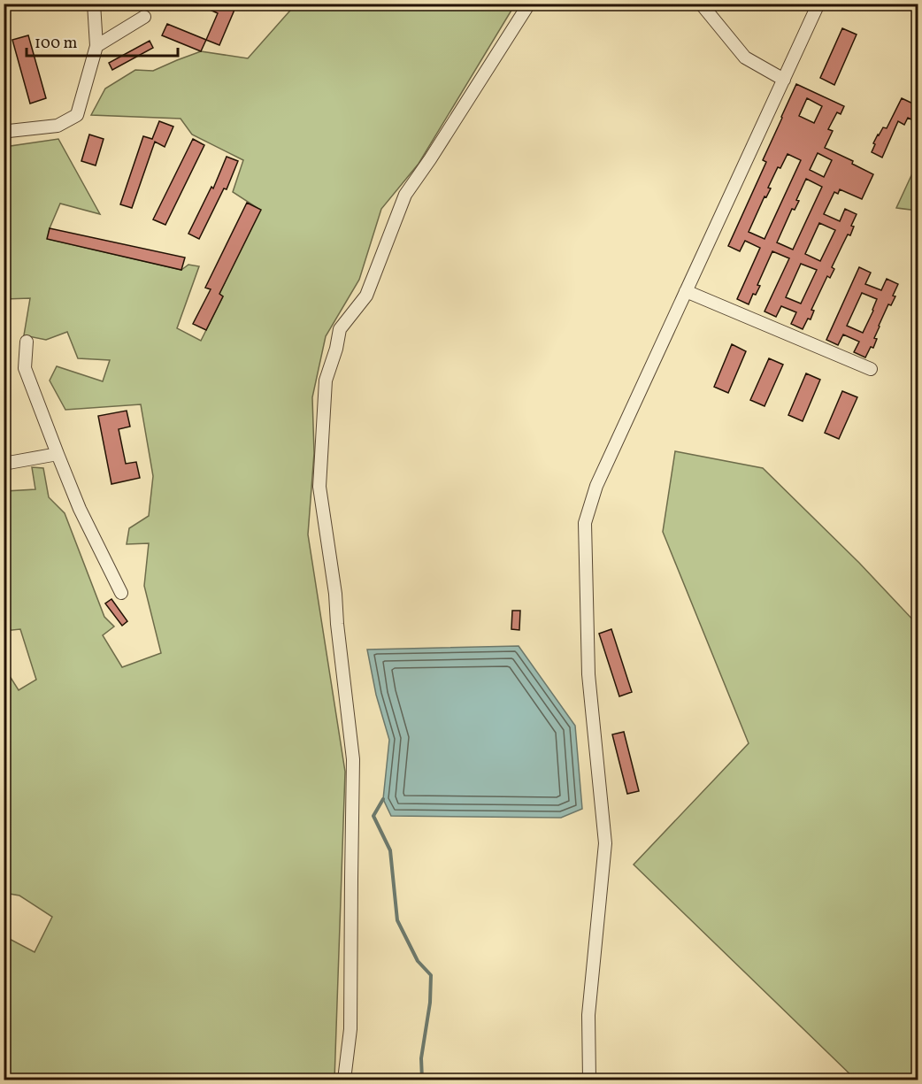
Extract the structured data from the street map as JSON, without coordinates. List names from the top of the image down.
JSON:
{
  "scale_bar": "100 m"
}
